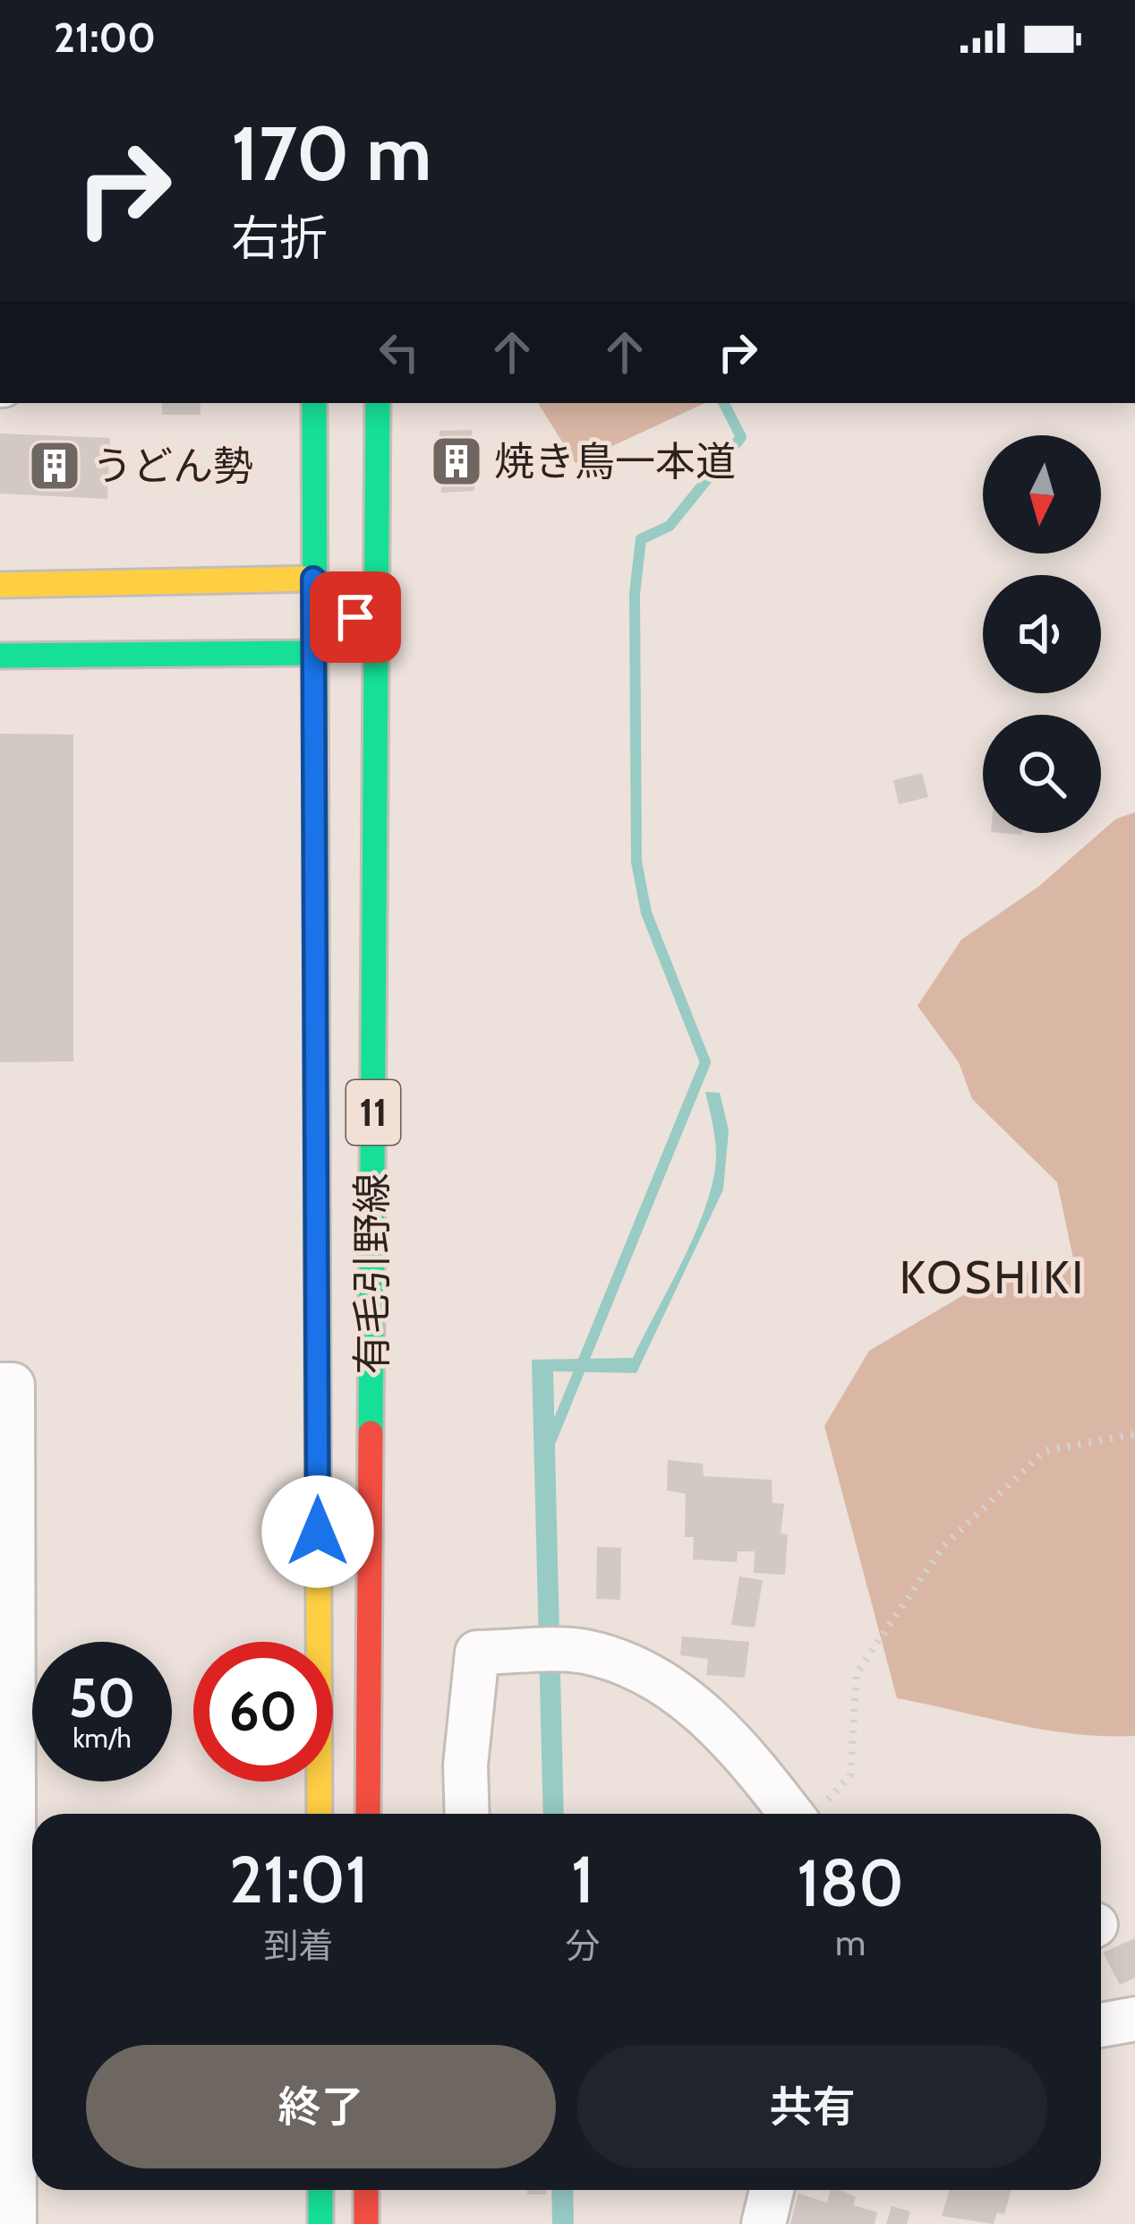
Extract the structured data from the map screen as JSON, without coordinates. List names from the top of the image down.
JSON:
{
  "streets": {
    "main road": ["11", "有毛引野線"]
  },
  "districts": ["KOSHIKI"],
  "places": {
    "building": ["焼き鳥一本道", "うどん勢"]
  },
  "north": "bottom",
  "page": {
    "status": "21:00",
    "turn": ["170 m", "右折"],
    "speed": "50 km/h",
    "limit": "60",
    "eta": [
      "21:01",
      "到着",
      "1",
      "分",
      "180",
      "m"
    ],
    "buttons": ["終了", "共有"]
  }
}
